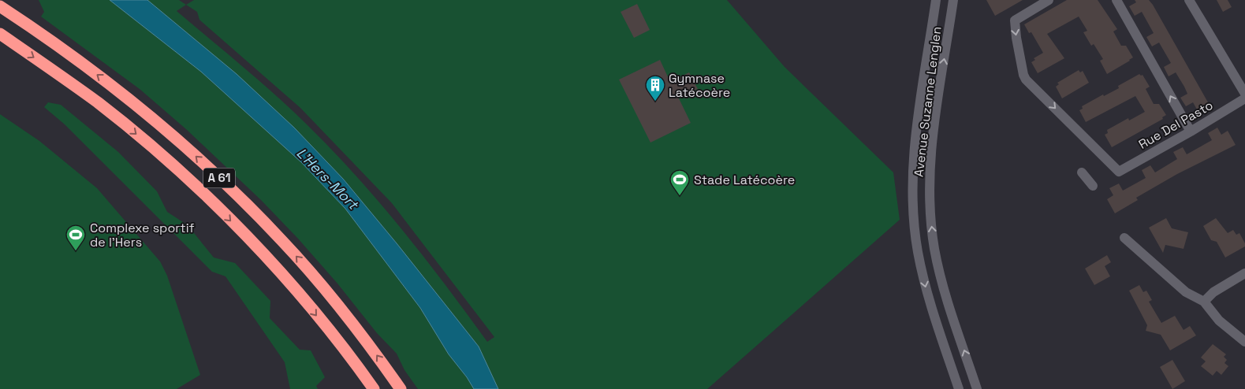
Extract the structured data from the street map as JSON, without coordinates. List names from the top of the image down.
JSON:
{
  "streets": {
    "highway": ["A 61"],
    "street": ["Avenue Suzanne Lenglen", "Rue Del Pasto"]
  },
  "water": ["L'Hers-Mort"],
  "places": {
    "building": ["Gymnase Latécoère"],
    "sports": ["Stade Latécoère", "Complexe sportif de l'Hers"]
  }
}
